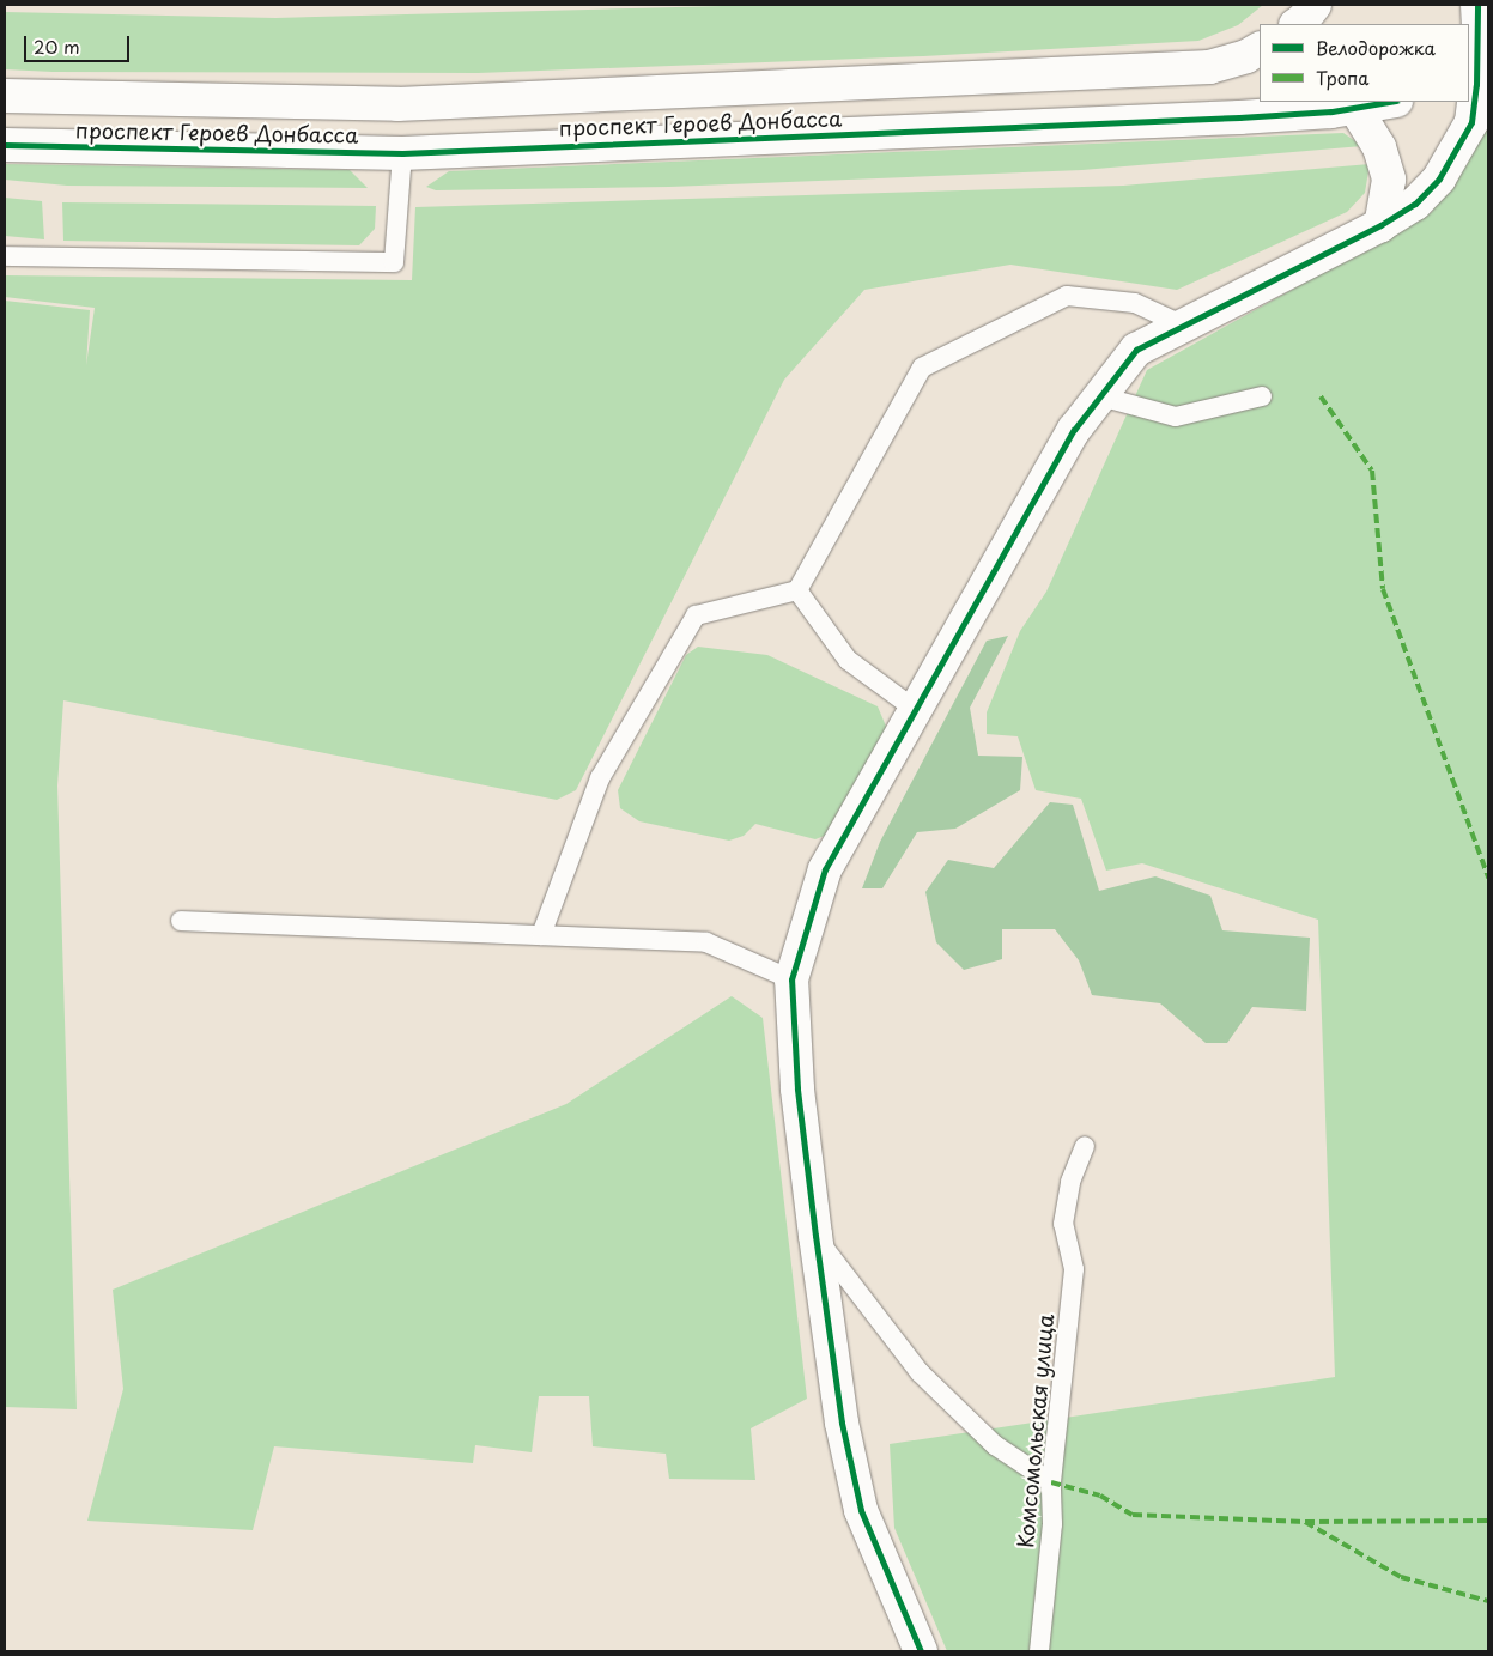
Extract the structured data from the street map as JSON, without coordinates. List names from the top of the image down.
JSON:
{
  "streets": {
    "street": ["проспект Героев Донбасса"],
    "lane": ["Комсомольская улица"]
  },
  "legend": ["Велодорожка", "Тропа"],
  "scale_bar": "20 m"
}
